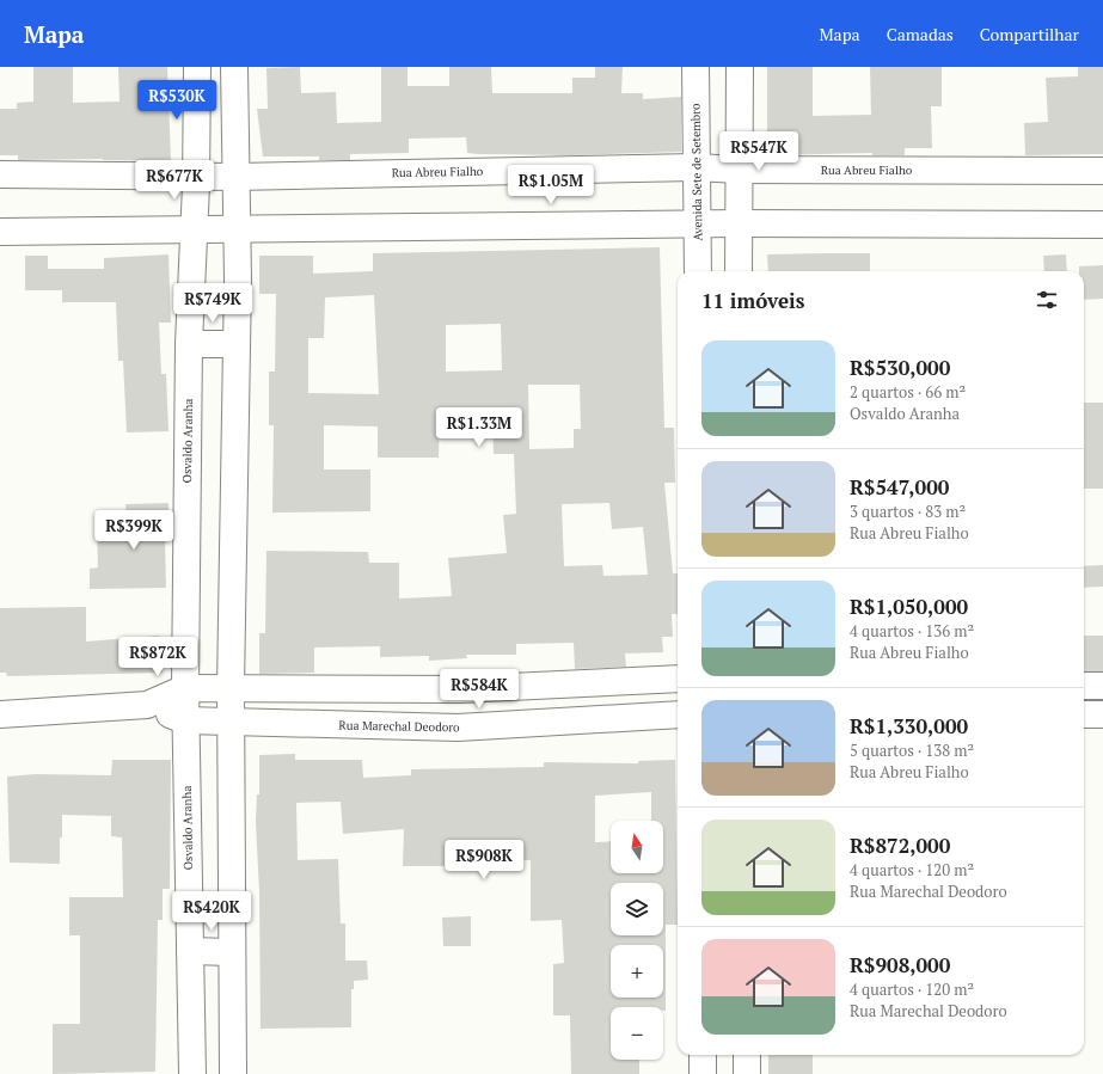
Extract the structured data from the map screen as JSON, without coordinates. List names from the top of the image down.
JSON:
{
  "streets": {
    "street": [
      "Rua Abreu Fialho",
      "Avenida Sete de Setembro",
      "Osvaldo Aranha",
      "Rua Marechal Deodoro"
    ]
  },
  "crossings": [
    ["Rua Abreu Fialho", "Avenida Sete de Setembro"],
    ["Rua Abreu Fialho", "Osvaldo Aranha"],
    ["Osvaldo Aranha", "Rua Marechal Deodoro"]
  ],
  "north": "top",
  "page": {
    "header": "Mapa",
    "nav": ["Mapa", "Camadas", "Compartilhar"],
    "price": [
      "R$530K",
      "R$547K",
      "R$677K",
      "R$1.05M",
      "R$749K",
      "R$1.33M",
      "R$399K",
      "R$872K",
      "R$584K",
      "R$908K",
      "R$420K"
    ],
    "heading": "11 imóveis",
    "list": [
      {
        "name": "R$530,000",
        "note": "2 quartos · 66 m² · Osvaldo Aranha"
      },
      {
        "name": "R$547,000",
        "note": "3 quartos · 83 m² · Rua Abreu Fialho"
      },
      {
        "name": "R$1,050,000",
        "note": "4 quartos · 136 m² · Rua Abreu Fialho"
      },
      {
        "name": "R$1,330,000",
        "note": "5 quartos · 138 m² · Rua Abreu Fialho"
      },
      {
        "name": "R$872,000",
        "note": "4 quartos · 120 m² · Rua Marechal Deodoro"
      },
      {
        "name": "R$908,000",
        "note": "4 quartos · 120 m² · Rua Marechal Deodoro"
      }
    ],
    "map_buttons": ["+", "−"]
  }
}
